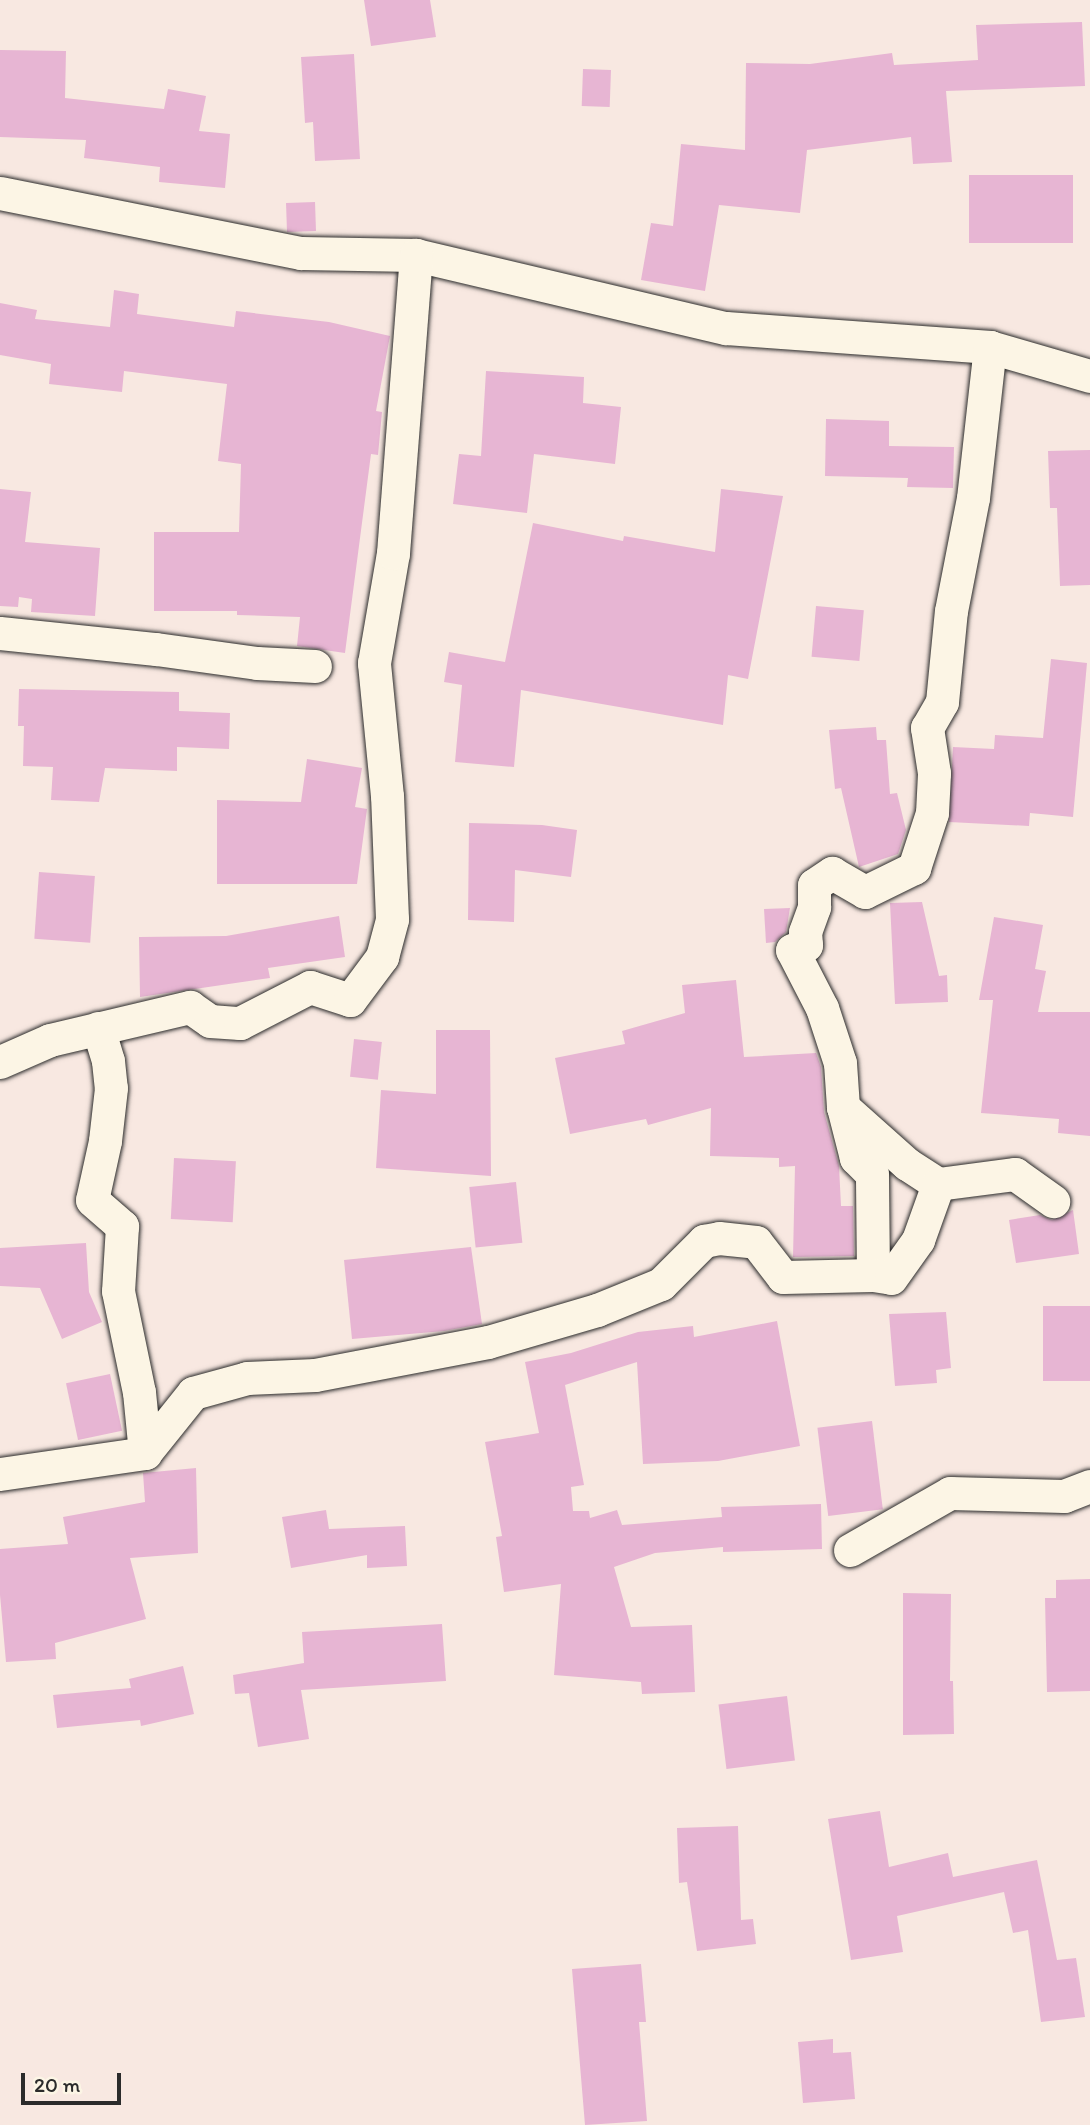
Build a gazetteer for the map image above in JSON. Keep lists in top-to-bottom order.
{
  "scale_bar": "20 m"
}
